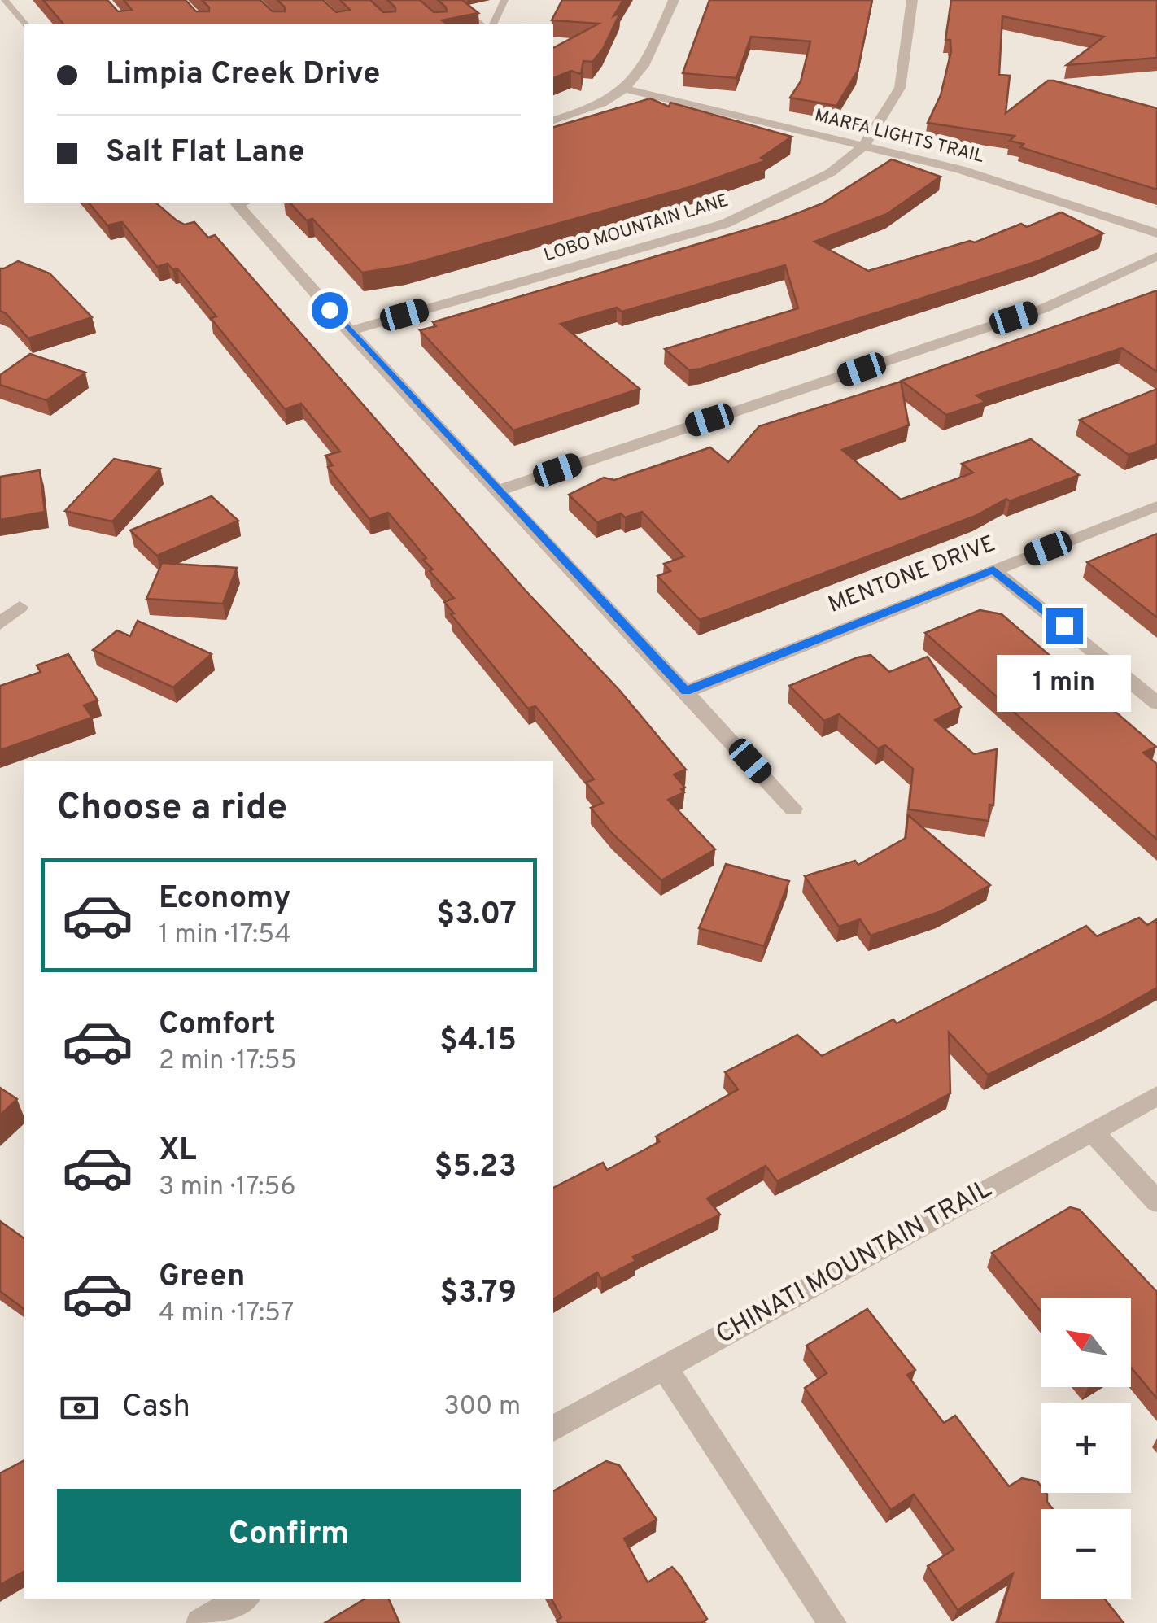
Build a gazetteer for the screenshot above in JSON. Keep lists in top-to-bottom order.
{
  "streets": {
    "street": [
      "MARFA LIGHTS TRAIL",
      "LOBO MOUNTAIN LANE",
      "MENTONE DRIVE",
      "CHINATI MOUNTAIN TRAIL"
    ]
  },
  "crossings": [
    ["MARFA LIGHTS TRAIL", "LOBO MOUNTAIN LANE"]
  ],
  "north": "top left",
  "page": {
    "banner": ["Limpia Creek Drive", "Salt Flat Lane"],
    "bubble": "1 min",
    "heading": "Choose a ride",
    "list": [
      {
        "name": "Economy",
        "note": "1 min · 17:54",
        "value": "$3.07"
      },
      {
        "name": "Comfort",
        "note": "2 min · 17:55",
        "value": "$4.15"
      },
      {
        "name": "XL",
        "note": "3 min · 17:56",
        "value": "$5.23"
      },
      {
        "name": "Green",
        "note": "4 min · 17:57",
        "value": "$3.79"
      }
    ],
    "map_buttons": ["+", "−"],
    "pay": ["Cash", "300 m"],
    "buttons": "Confirm"
  }
}
